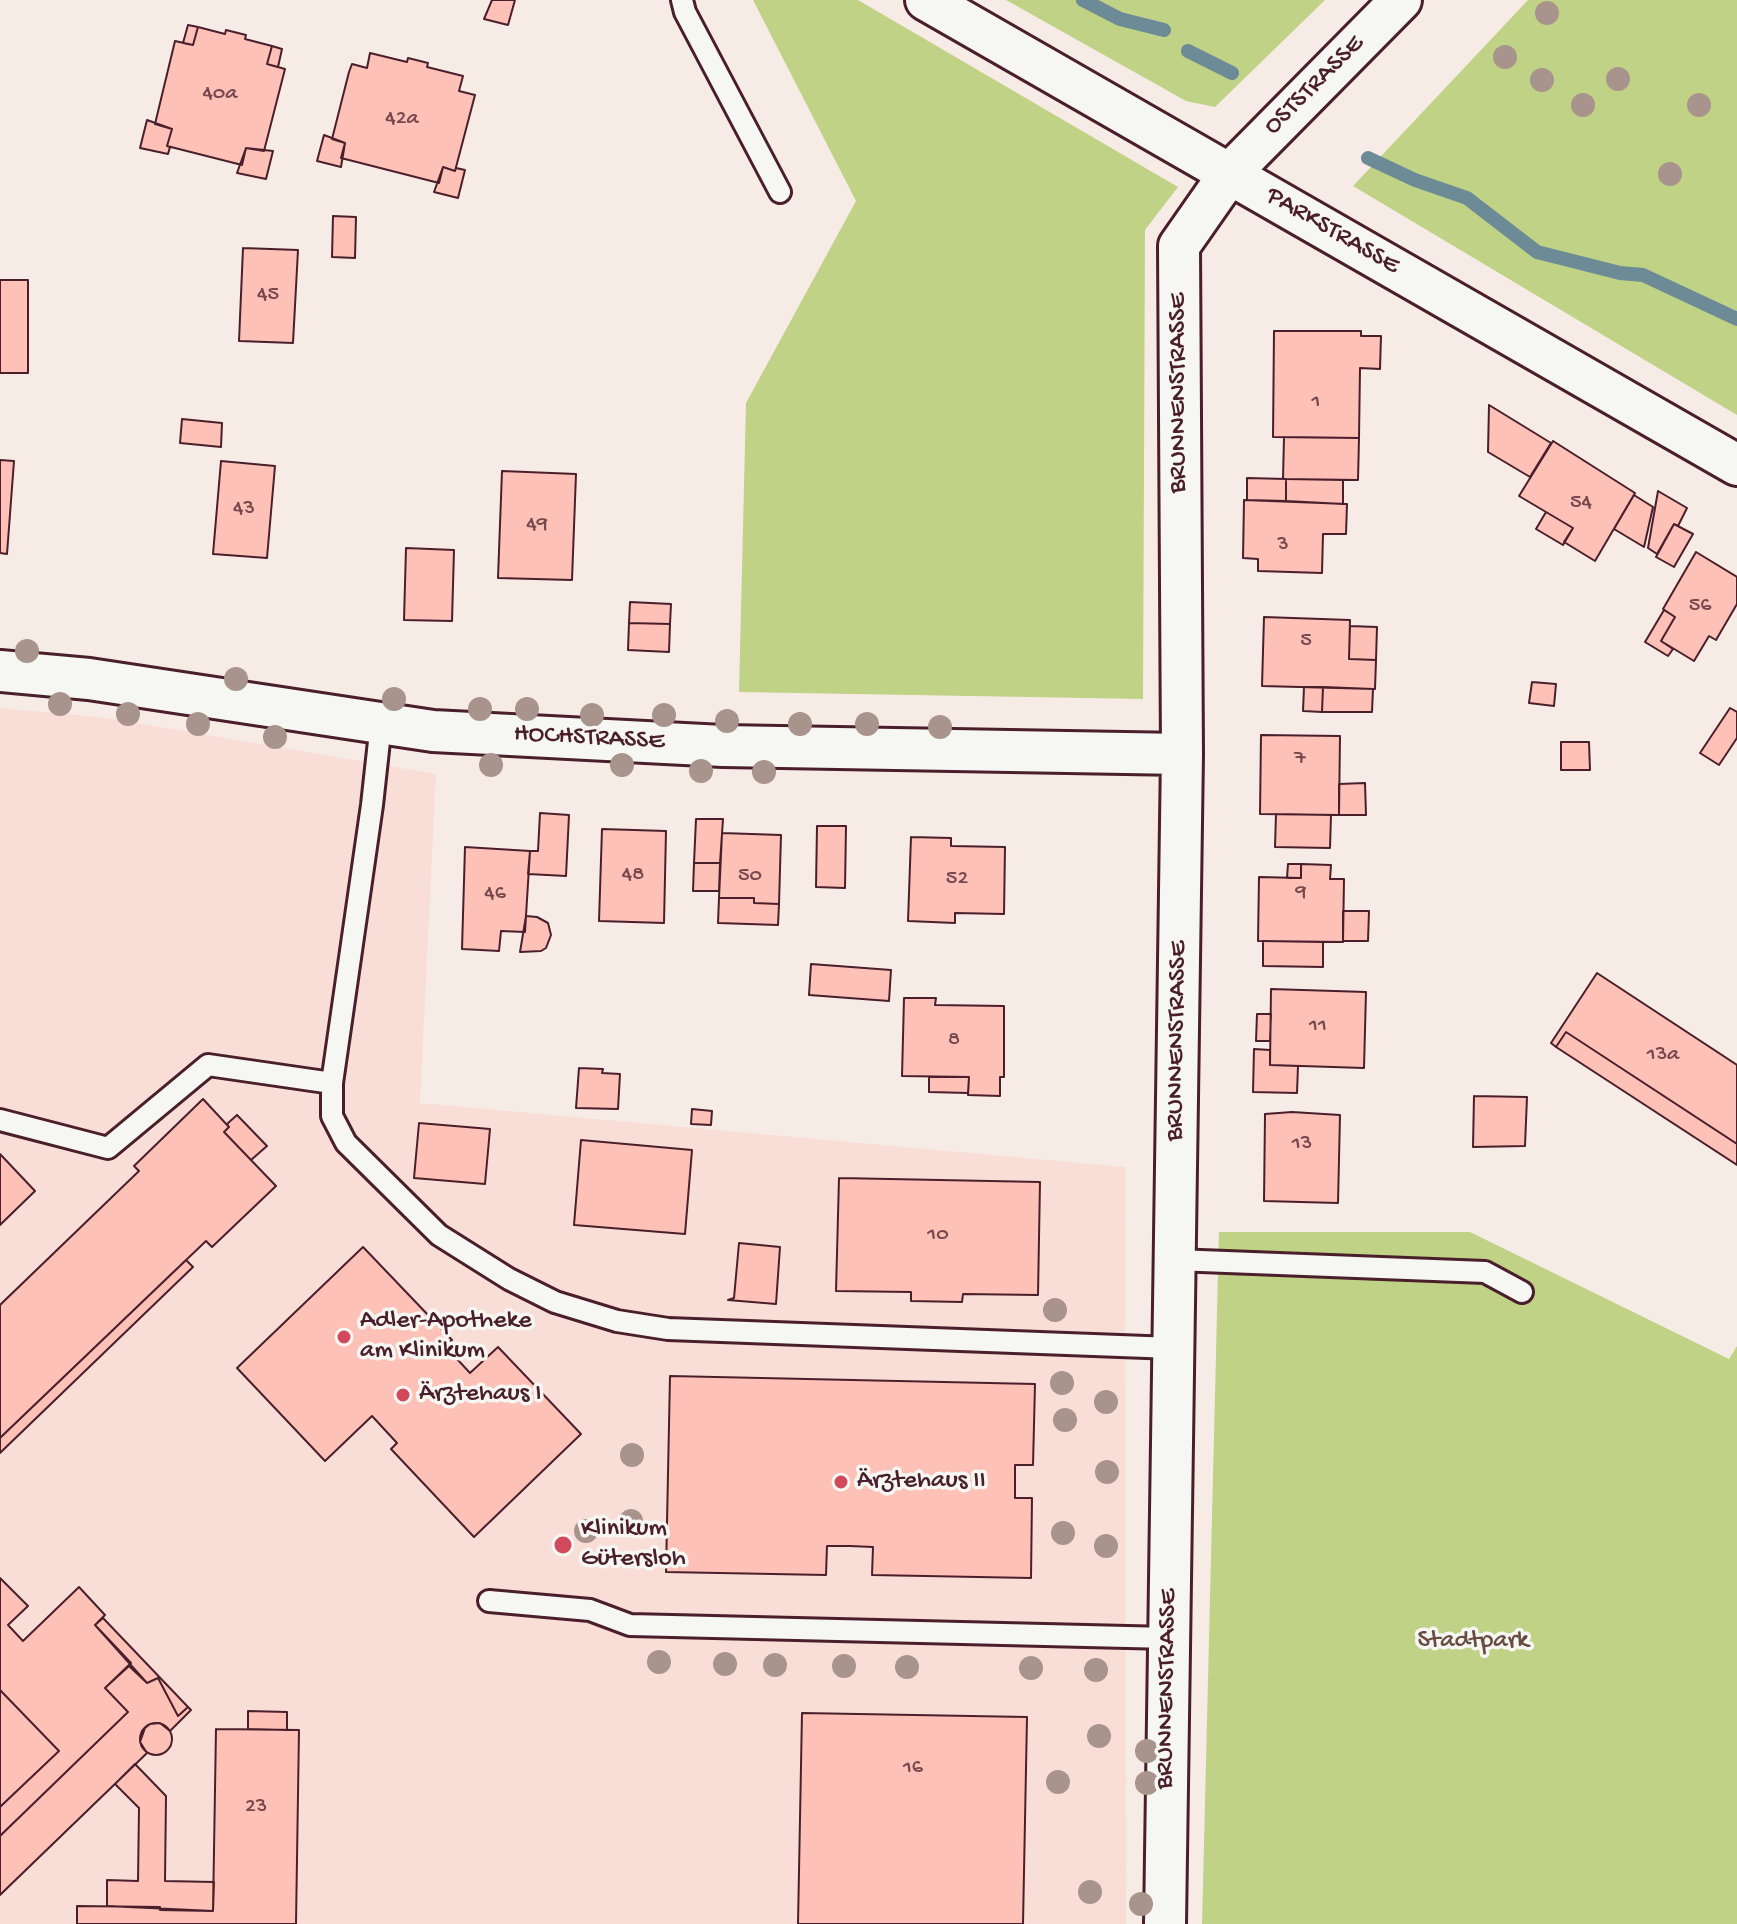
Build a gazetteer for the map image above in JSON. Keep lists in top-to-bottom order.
{
  "streets": {
    "street": [
      "OSTSTRASSE",
      "PARKSTRASSE",
      "BRUNNENSTRASSE",
      "HOCHSTRASSE"
    ]
  },
  "crossings": [
    ["OSTSTRASSE", "PARKSTRASSE"],
    ["OSTSTRASSE", "BRUNNENSTRASSE"],
    ["PARKSTRASSE", "BRUNNENSTRASSE"],
    ["BRUNNENSTRASSE", "HOCHSTRASSE"]
  ],
  "parks": ["Stadtpark"],
  "places": [
    "Adler-Apotheke am Klinikum",
    "Ärztehaus I",
    "Ärztehaus II",
    "Klinikum Gütersloh"
  ],
  "house_numbers": [
    "40a",
    "42a",
    "45",
    "1",
    "54",
    "43",
    "49",
    "3",
    "56",
    "5",
    "7",
    "48",
    "50",
    "52",
    "9",
    "46",
    "11",
    "8",
    "13a",
    "13",
    "10",
    "16",
    "23"
  ]
}
